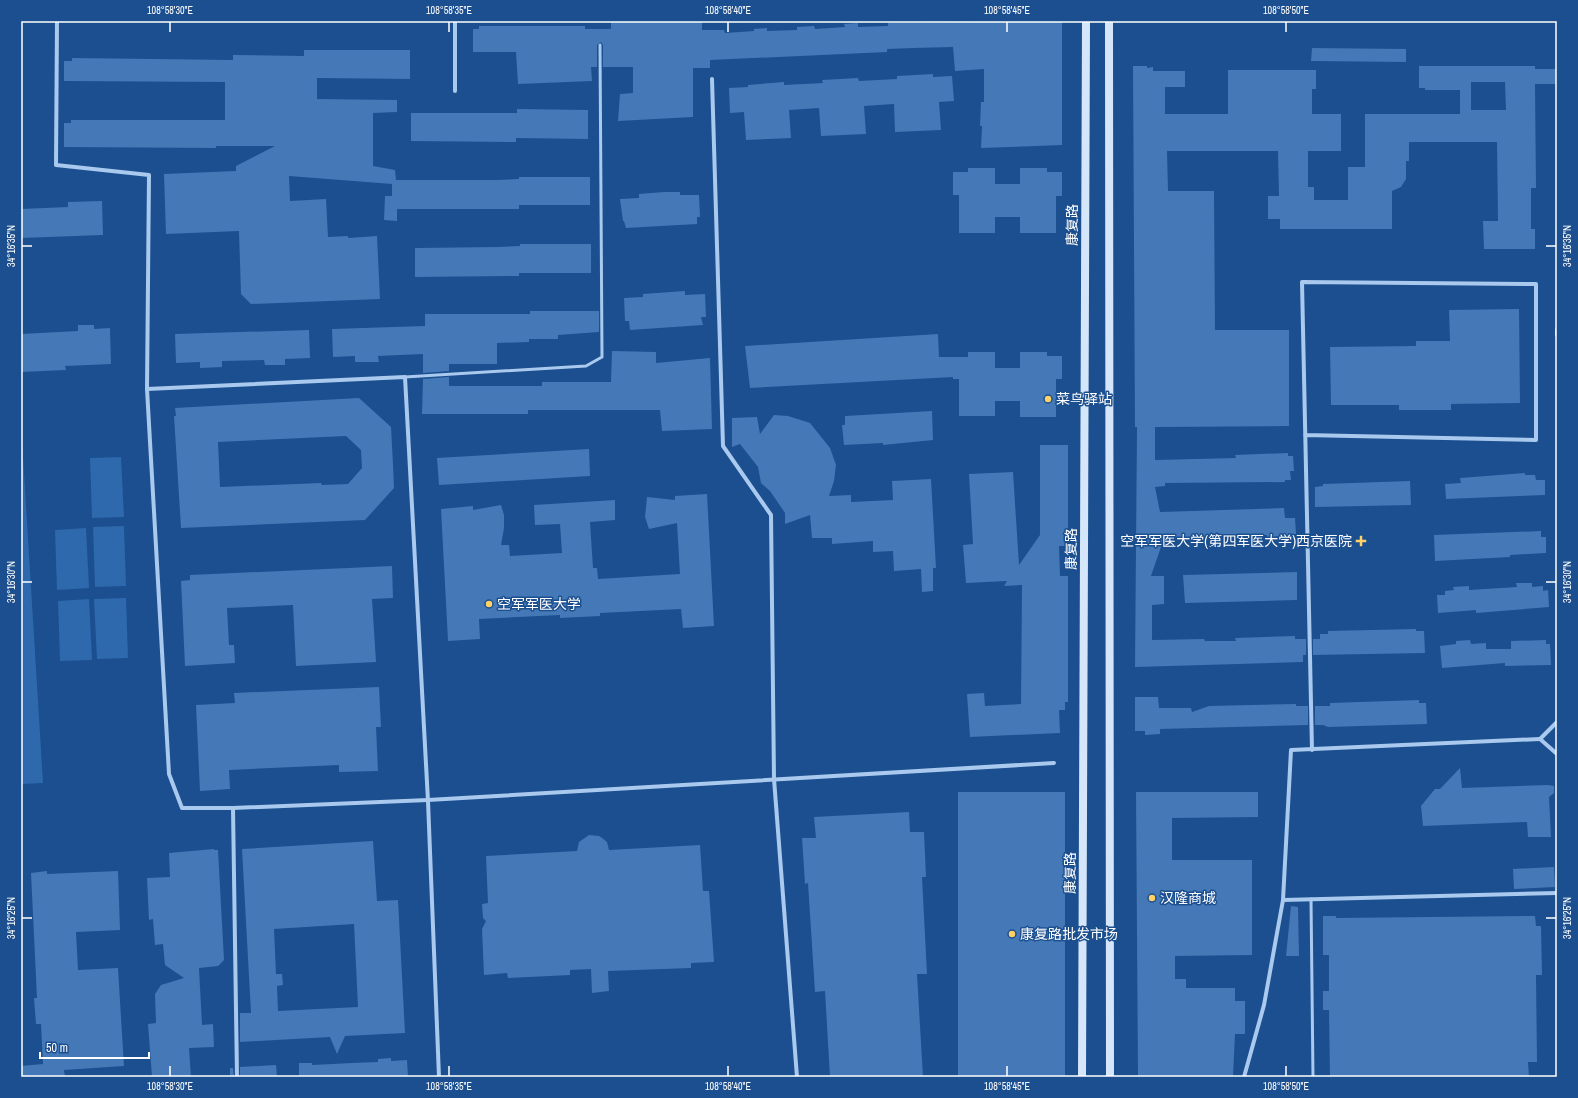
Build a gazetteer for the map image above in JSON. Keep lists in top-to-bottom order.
{
  "streets": {
    "main road": ["康复路"]
  },
  "places": {
    "other": [
      "菜鸟驿站",
      "空军军医大学",
      "汉隆商城",
      "康复路批发市场"
    ],
    "health": ["空军军医大学(第四军医大学)西京医院"]
  },
  "scale_bar": "50 m",
  "coordinates": [
    "108°58'30\"E",
    "108°58'35\"E",
    "108°58'40\"E",
    "108°58'45\"E",
    "108°58'50\"E",
    "34°16'35\"N",
    "34°16'30\"N",
    "34°16'25\"N"
  ]
}
